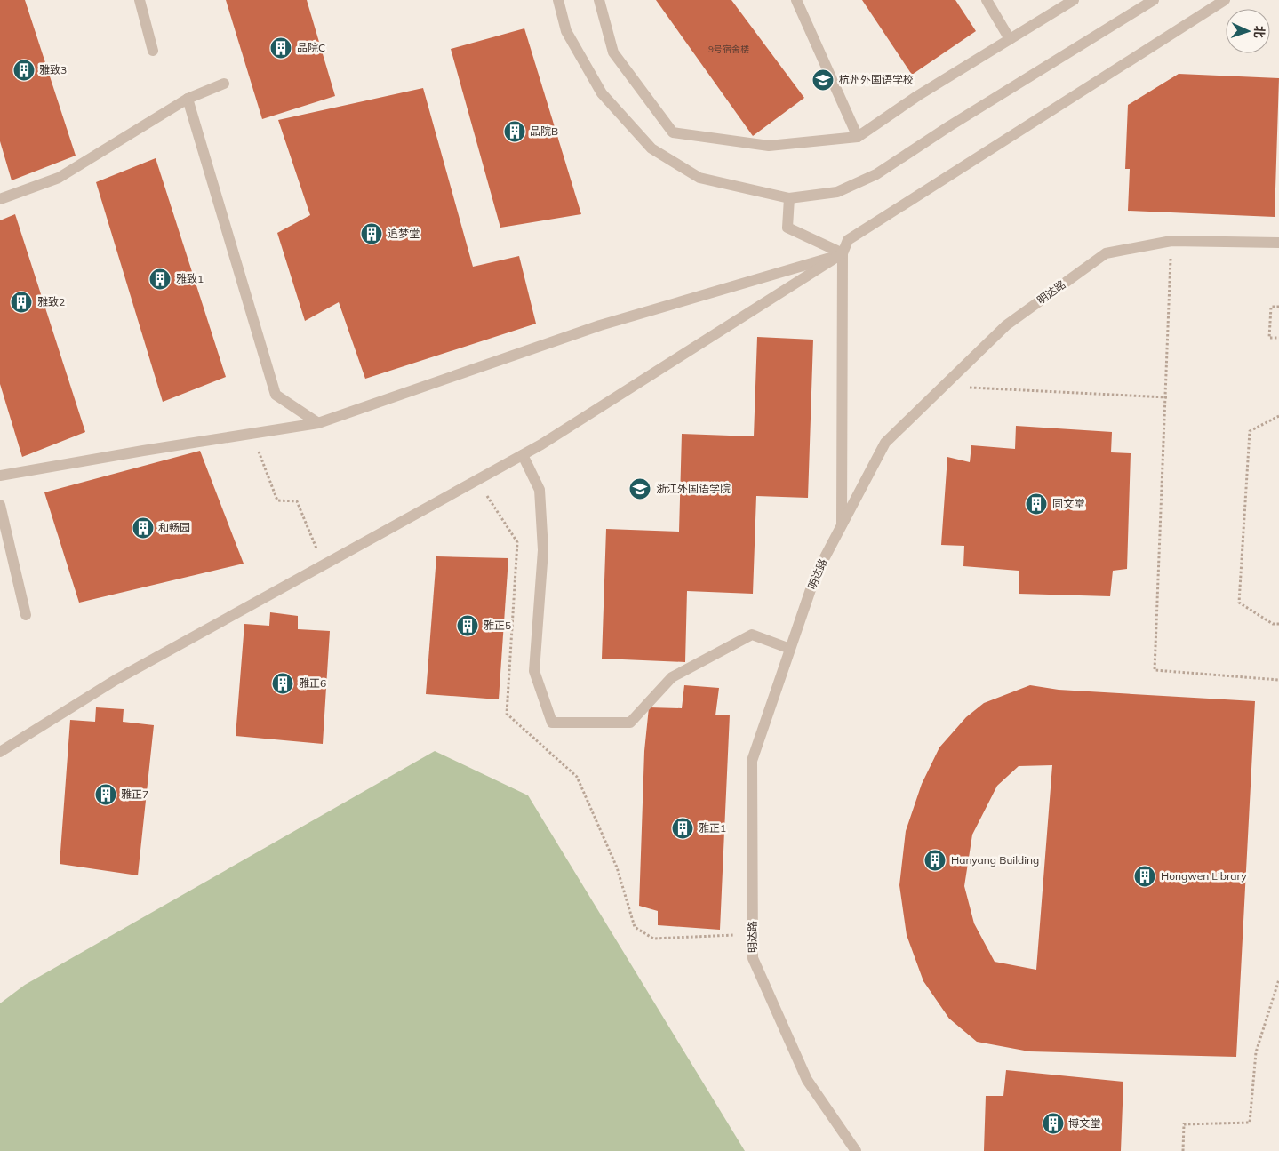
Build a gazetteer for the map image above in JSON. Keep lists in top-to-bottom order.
{
  "streets": {
    "street": ["明达路"]
  },
  "places": {
    "building": [
      "品院C",
      "雅致3",
      "品院B",
      "追梦堂",
      "雅致1",
      "雅致2",
      "同文堂",
      "和畅园",
      "雅正5",
      "雅正6",
      "雅正7",
      "雅正1",
      "Hanyang Building",
      "Hongwen Library",
      "博文堂"
    ],
    "school or university": ["杭州外国语学校", "浙江外国语学院"]
  },
  "house_numbers": ["9号宿舍楼"],
  "north": "right"
}
